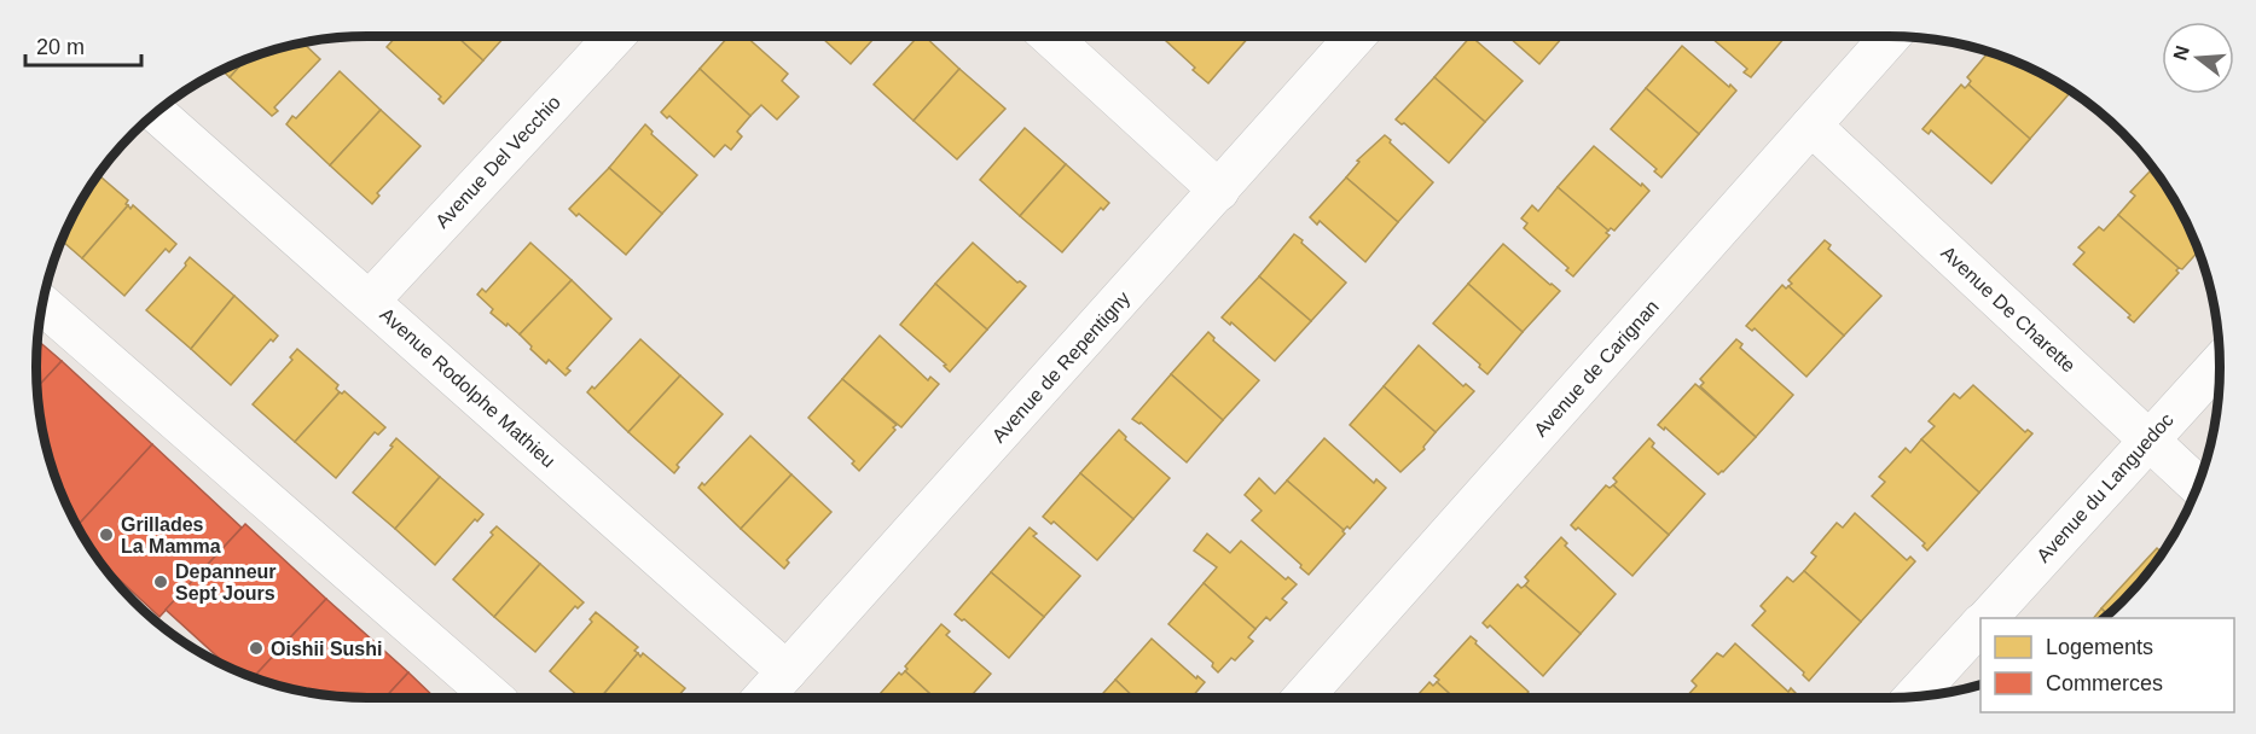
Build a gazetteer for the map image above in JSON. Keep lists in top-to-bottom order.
{
  "streets": {
    "street": [
      "Avenue Del Vecchio",
      "Avenue De Charette",
      "Avenue de Repentigny",
      "Avenue de Carignan",
      "Avenue Rodolphe Mathieu",
      "Avenue du Languedoc"
    ]
  },
  "crossings": [
    ["Avenue Del Vecchio", "Avenue Rodolphe Mathieu"],
    ["Avenue De Charette", "Avenue de Carignan"],
    ["Avenue De Charette", "Avenue du Languedoc"],
    ["Avenue de Repentigny", "Avenue Rodolphe Mathieu"]
  ],
  "places": ["Grillades La Mamma", "Depanneur Sept Jours", "Oishii Sushi"],
  "legend": ["Logements", "Commerces"],
  "scale_bar": "20 m",
  "north": "left"
}
